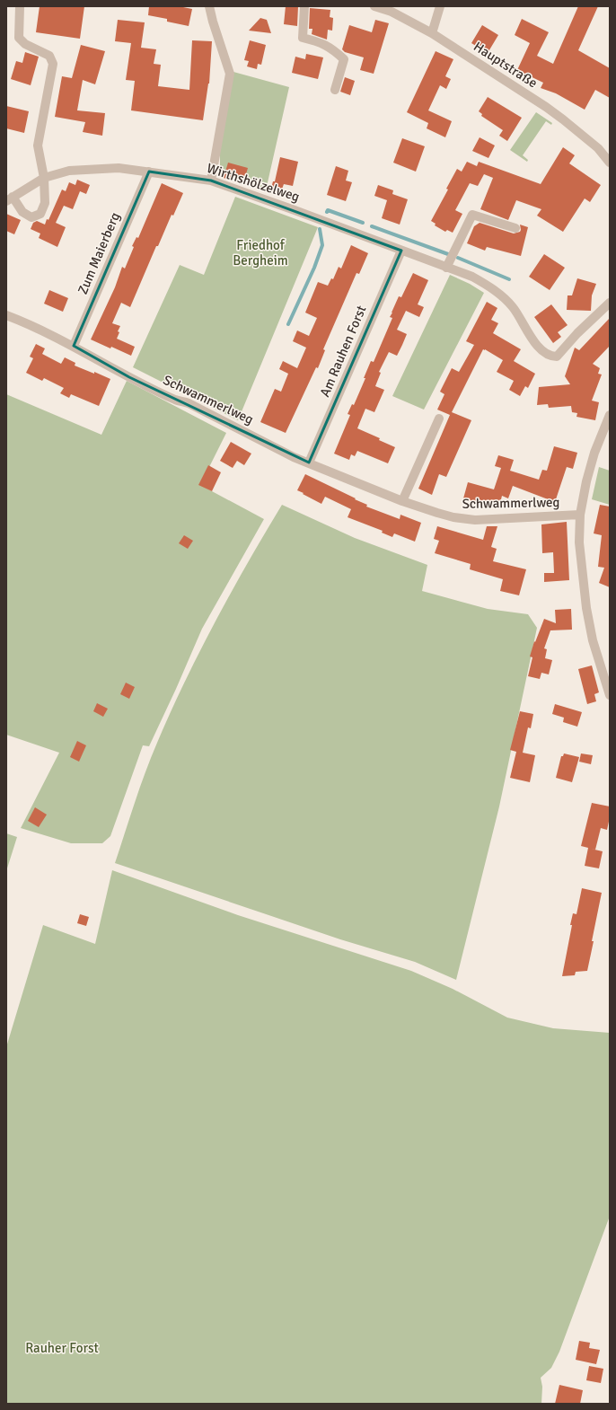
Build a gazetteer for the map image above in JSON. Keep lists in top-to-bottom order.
{
  "streets": {
    "street": [
      "Hauptstraße",
      "Wirthshölzelweg",
      "Zum Maierberg",
      "Am Rauhen Forst",
      "Schwammerlweg"
    ]
  },
  "crossings": [
    ["Wirthshölzelweg", "Zum Maierberg"],
    ["Wirthshölzelweg", "Am Rauhen Forst"],
    ["Zum Maierberg", "Schwammerlweg"],
    ["Am Rauhen Forst", "Schwammerlweg"]
  ],
  "parks": ["Friedhof Bergheim", "Rauher Forst"]
}
